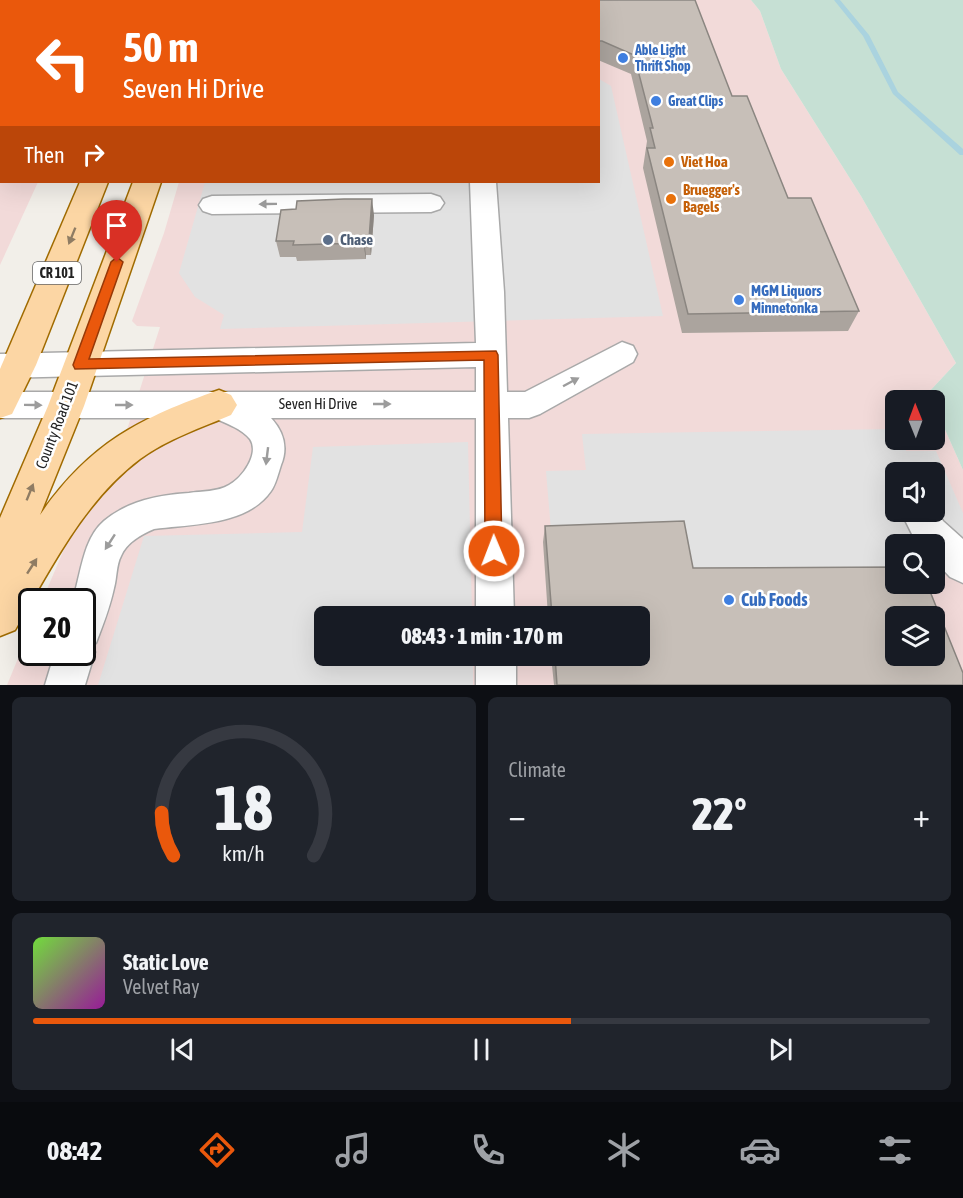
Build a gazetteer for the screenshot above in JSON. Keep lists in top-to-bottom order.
{
  "streets": {
    "main road": ["CR 101", "County Road 101"],
    "lane": ["Seven Hi Drive"]
  },
  "crossings": [
    ["CR 101", "Seven Hi Drive"],
    ["Seven Hi Drive", "County Road 101"]
  ],
  "one_way": ["County Road 101"],
  "places": [
    "Able Light Thrift Shop",
    "Great Clips",
    "Viet Hoa",
    "Bruegger's Bagels",
    "Chase",
    "MGM Liquors Minnetonka",
    "Cub Foods"
  ],
  "north": "top",
  "page": {
    "turn": ["50 m", "Seven Hi Drive"],
    "then": "Then",
    "limit": "20",
    "trip": "08:43 · 1 min · 170 m",
    "tile": "Climate",
    "heat": ["−", "22°", "+"],
    "song": ["Static Love", "Velvet Ray"],
    "tabs": "08:42",
    "gauge": ["18", "km/h"]
  }
}
